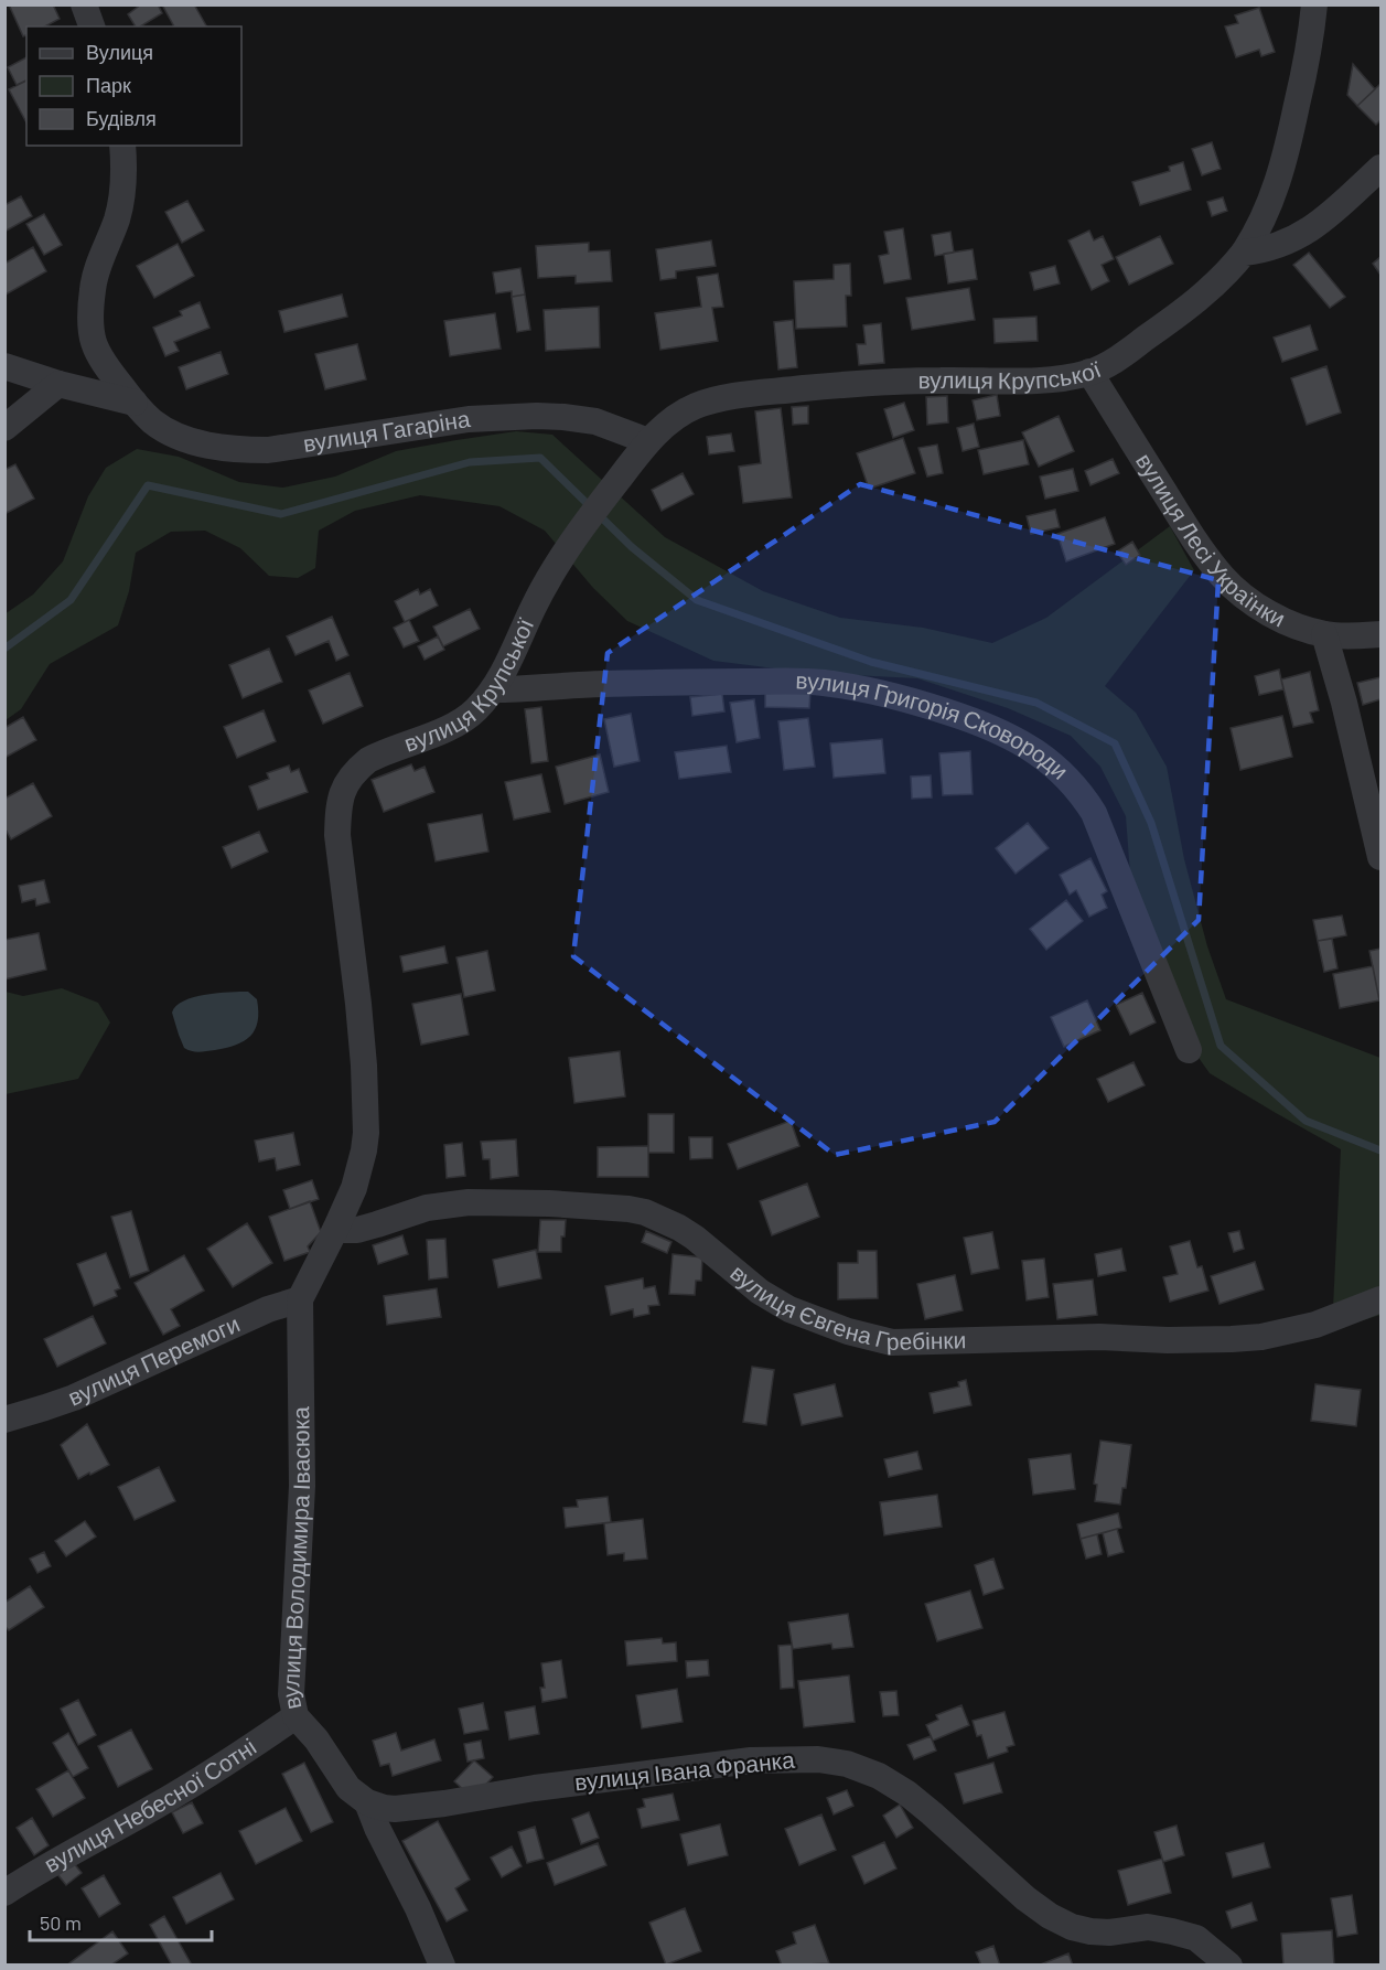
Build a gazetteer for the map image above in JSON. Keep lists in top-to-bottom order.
{
  "streets": {
    "street": [
      "вулиця Крупської",
      "вулиця Гагаріна",
      "вулиця Лесі Українки",
      "вулиця Григорія Сковороди",
      "вулиця Євгена Гребінки",
      "вулиця Перемоги",
      "вулиця Володимира Івасюка",
      "вулиця Івана Франка",
      "вулиця Небесної Сотні"
    ]
  },
  "crossings": [
    ["вулиця Крупської", "вулиця Гагаріна"],
    ["вулиця Крупської", "вулиця Лесі Українки"],
    ["вулиця Крупської", "вулиця Григорія Сковороди"],
    ["вулиця Крупської", "вулиця Євгена Гребінки"],
    ["вулиця Перемоги", "вулиця Володимира Івасюка"],
    ["вулиця Володимира Івасюка", "вулиця Івана Франка"],
    ["вулиця Володимира Івасюка", "вулиця Небесної Сотні"]
  ],
  "legend": ["Вулиця", "Парк", "Будівля"],
  "scale_bar": "50 m"
}
